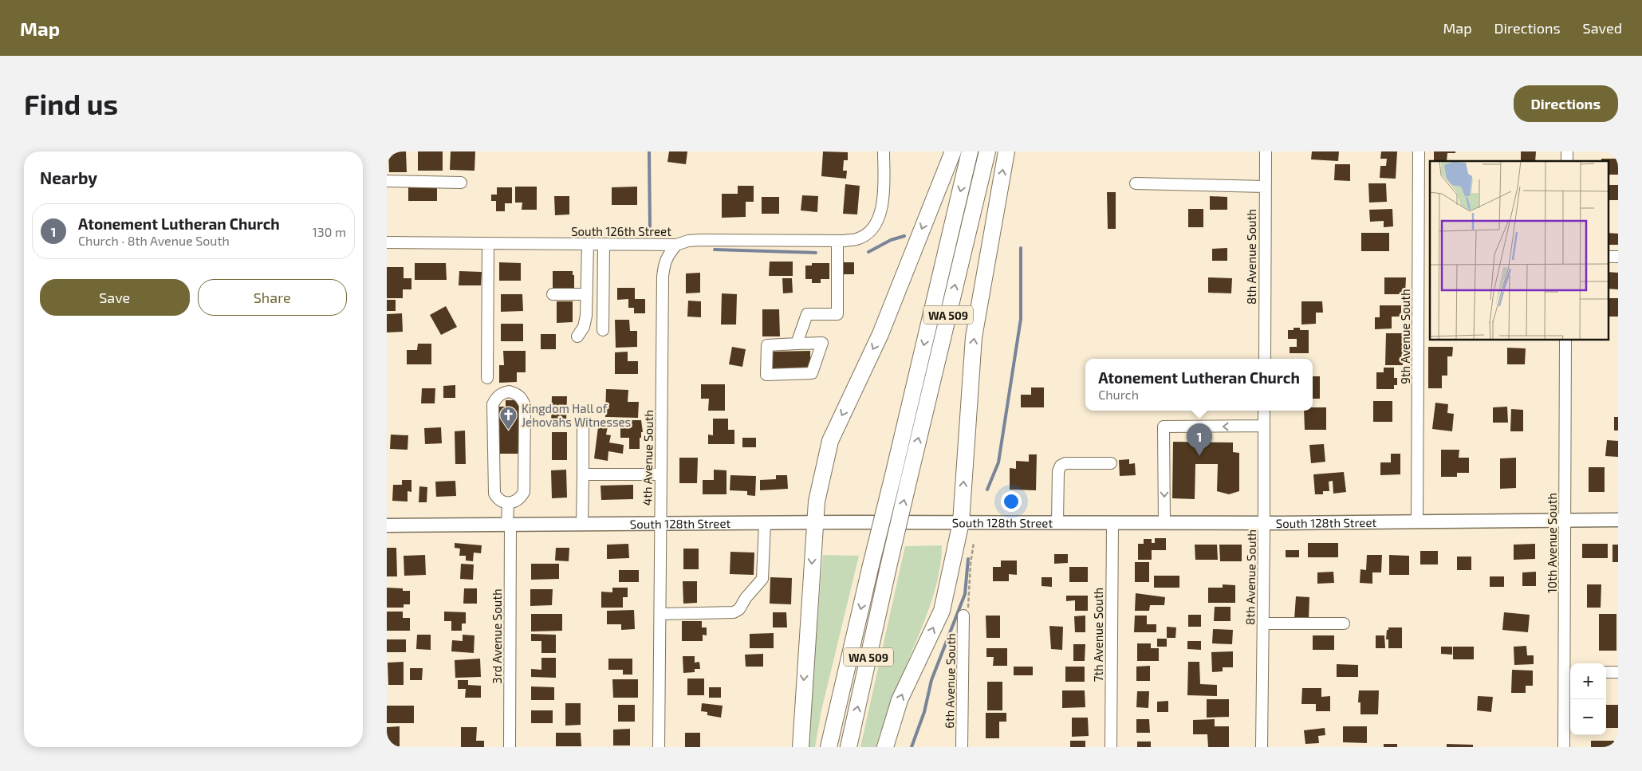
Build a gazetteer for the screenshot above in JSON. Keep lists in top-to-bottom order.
{
  "streets": {
    "highway": ["WA 509"],
    "main road": ["South 128th Street"],
    "street": [
      "South 126th Street",
      "8th Avenue South",
      "9th Avenue South",
      "4th Avenue South",
      "10th Avenue South",
      "7th Avenue South",
      "3rd Avenue South",
      "6th Avenue South"
    ]
  },
  "crossings": [
    ["South 126th Street", "4th Avenue South"],
    ["8th Avenue South", "South 128th Street"],
    ["9th Avenue South", "South 128th Street"],
    ["4th Avenue South", "South 128th Street"],
    ["South 128th Street", "10th Avenue South"],
    ["South 128th Street", "7th Avenue South"],
    ["South 128th Street", "3rd Avenue South"]
  ],
  "places": {
    "church": ["Kingdom Hall of Jehovahs Witnesses"]
  },
  "page": {
    "header": "Map",
    "nav": ["Map", "Directions", "Saved"],
    "buttons": [
      "Directions",
      ["Save", "Share"]
    ],
    "title": "Find us",
    "heading": "Nearby",
    "list": [
      {
        "mark": "1",
        "name": "Atonement Lutheran Church",
        "note": "Church · 8th Avenue South",
        "value": "130 m"
      }
    ],
    "popup": ["Atonement Lutheran Church", "Church"],
    "pins": "1",
    "map_buttons": ["+", "−"]
  }
}
